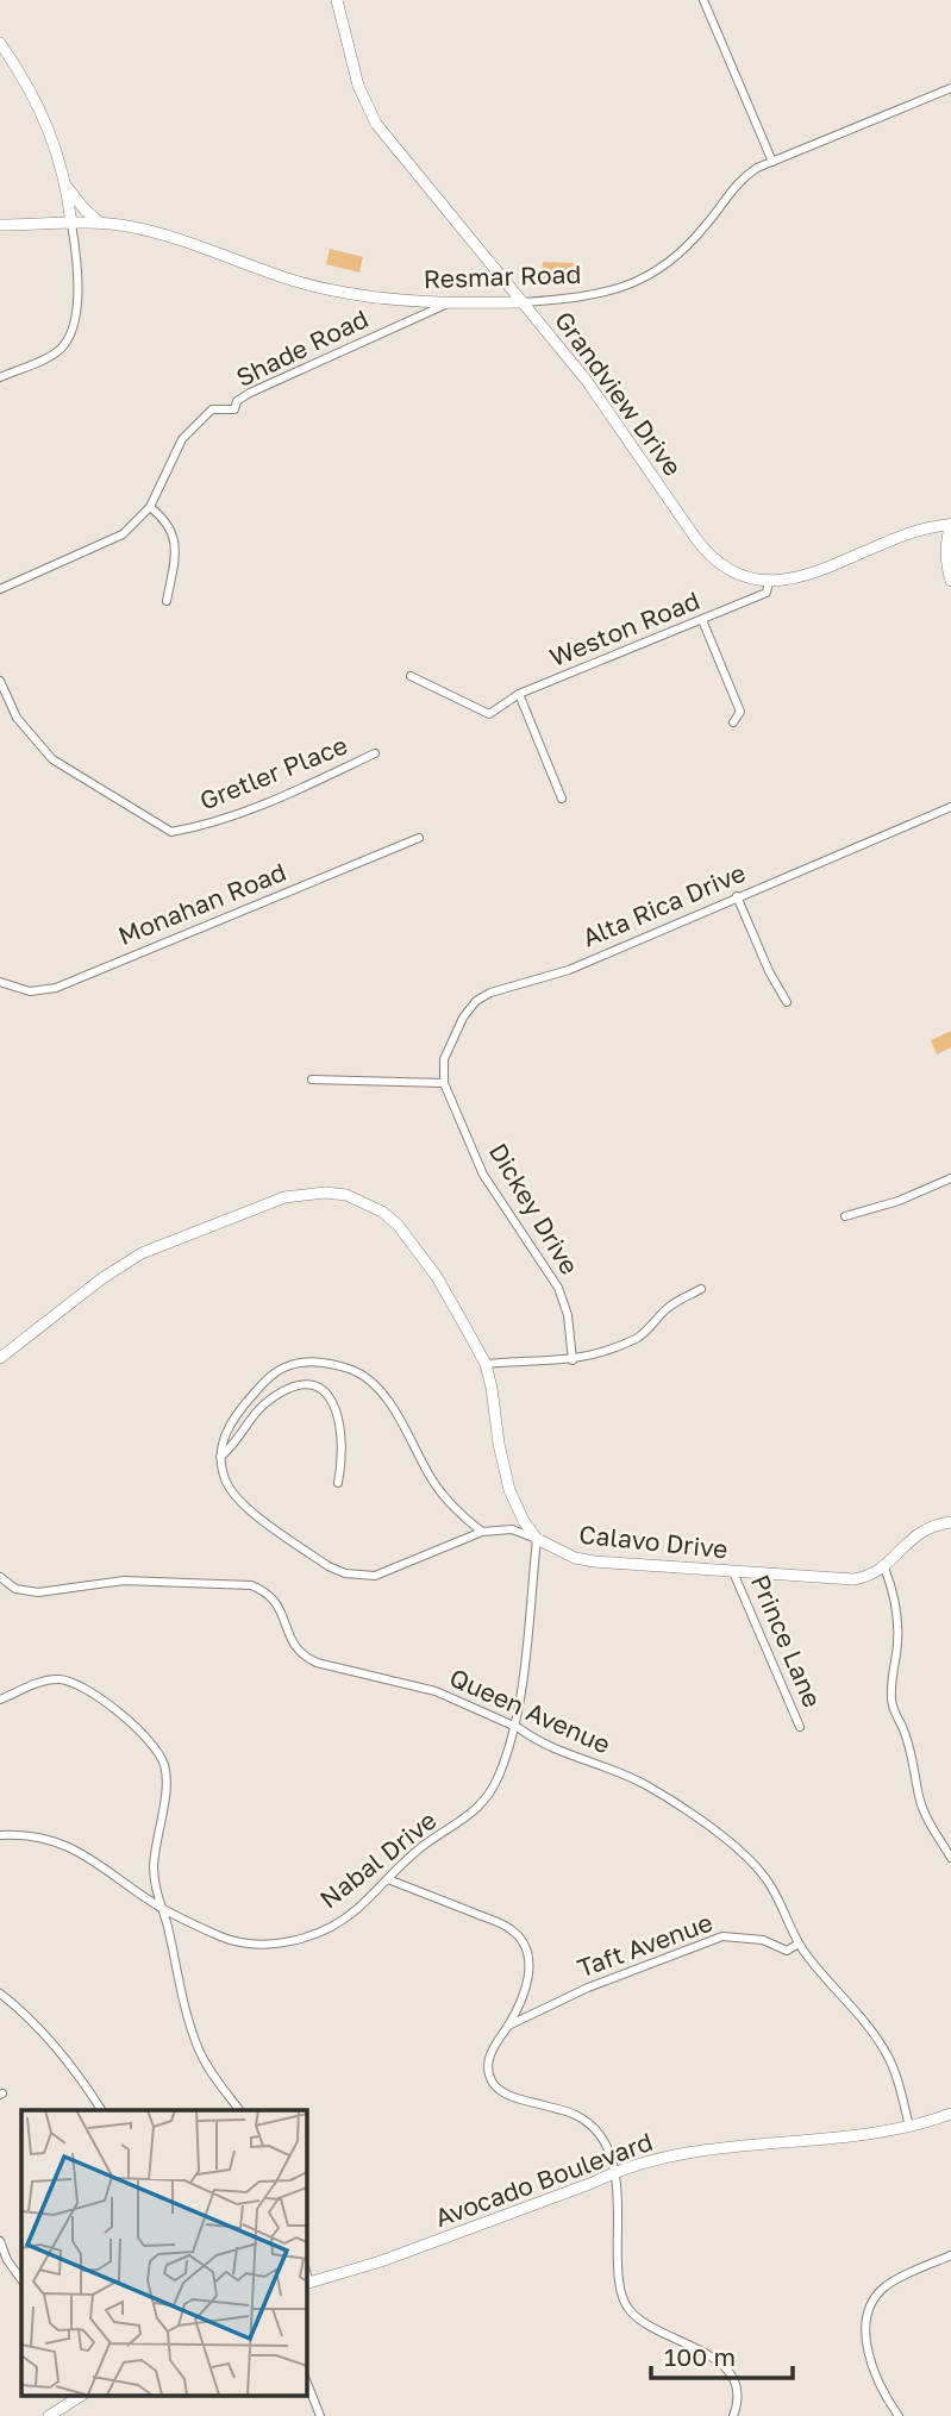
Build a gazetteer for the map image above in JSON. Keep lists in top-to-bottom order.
{
  "streets": {
    "street": [
      "Resmar Road",
      "Shade Road",
      "Grandview Drive",
      "Weston Road",
      "Gretler Place",
      "Monahan Road",
      "Alta Rica Drive",
      "Dickey Drive",
      "Calavo Drive",
      "Prince Lane",
      "Queen Avenue",
      "Nabal Drive",
      "Taft Avenue",
      "Avocado Boulevard"
    ]
  },
  "crossings": [
    ["Resmar Road", "Shade Road"],
    ["Resmar Road", "Grandview Drive"],
    ["Grandview Drive", "Weston Road"],
    ["Alta Rica Drive", "Dickey Drive"],
    ["Calavo Drive", "Prince Lane"],
    ["Calavo Drive", "Nabal Drive"],
    ["Queen Avenue", "Nabal Drive"],
    ["Queen Avenue", "Taft Avenue"],
    ["Queen Avenue", "Avocado Boulevard"]
  ],
  "scale_bar": "100 m"
}
